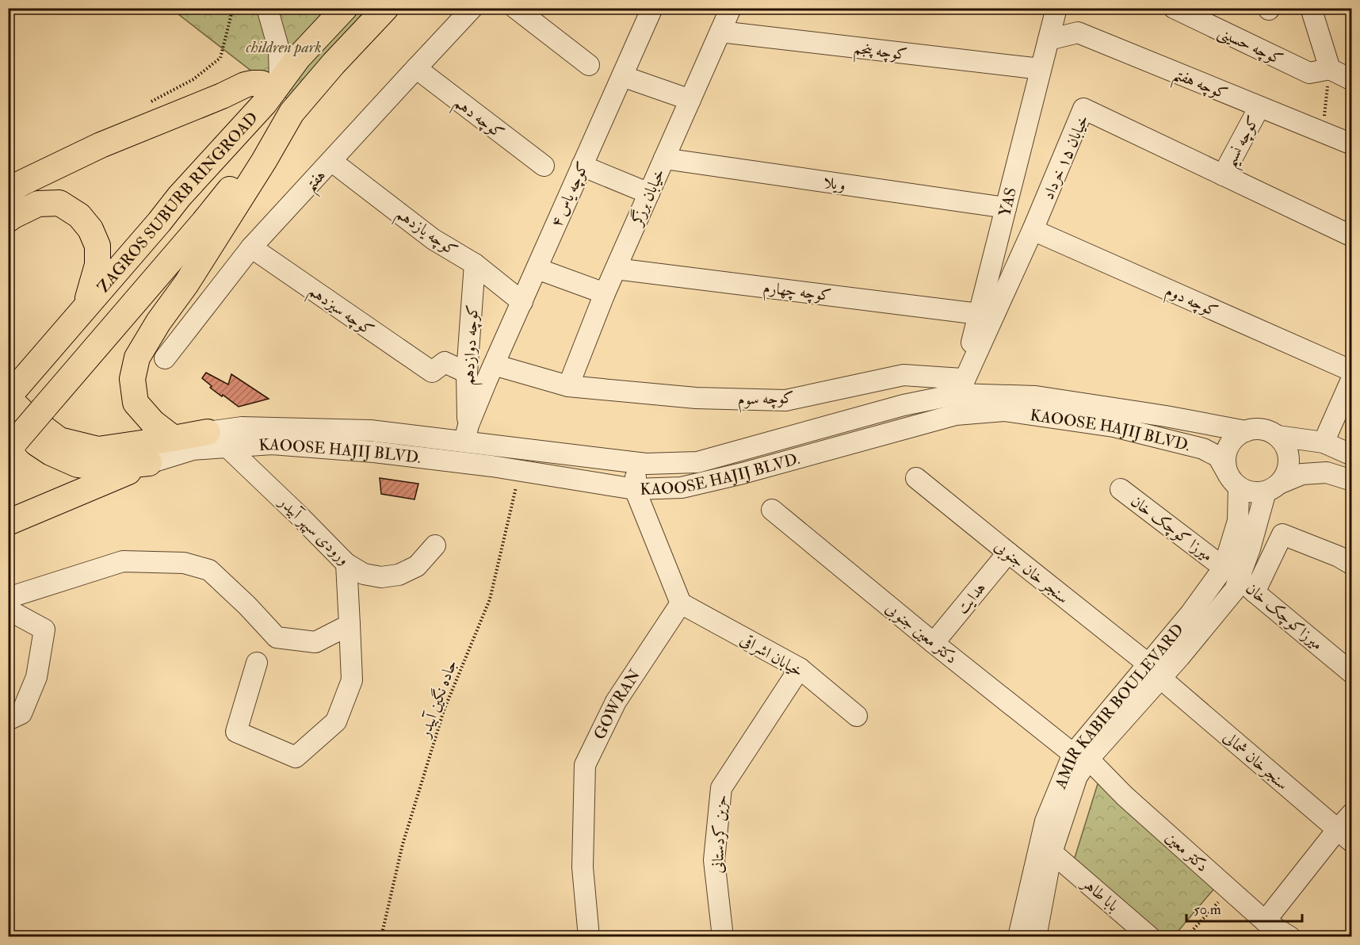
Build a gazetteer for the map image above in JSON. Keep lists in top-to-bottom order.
{
  "streets": {
    "main road": ["ZAGROS SUBURB RINGROAD"],
    "street": [
      "کوچه حسینی",
      "کوچه پنجم",
      "کوچه هفتم",
      "کوچه دهم",
      "کوچه نسیم",
      "خیابان ۱۵ خرداد",
      "هفتم",
      "ویلا",
      "کوچه یاس ۴",
      "خیابان برزگر",
      "YAS",
      "کوچه یازدهم",
      "کوچه چهارم",
      "کوچه دوم",
      "کوچه سیزدهم",
      "کوچه دوازدهم",
      "کوچه سوم",
      "KAOOSE HAJIJ BLVD.",
      "میرزا کوچک خان",
      "ورودی سپهر آبیدر",
      "سنجر خان جنوبی",
      "هدایت",
      "میرزاکوچک خان",
      "دکتر معین جنوبی",
      "خیابان اشراقی",
      "GOWRAN",
      "AMIR KABIR BOULEVARD",
      "سنجرخان شمالی",
      "حزین کردستانی",
      "دکتر معین",
      "بابا طاهر"
    ],
    "path": ["جاده نگین آبیدر"]
  },
  "crossings": [
    ["کوچه پنجم", "خیابان برزگر"],
    ["کوچه پنجم", "YAS"],
    ["کوچه هفتم", "کوچه نسیم"],
    ["کوچه هفتم", "YAS"],
    ["کوچه دهم", "هفتم"],
    ["کوچه نسیم", "خیابان ۱۵ خرداد"],
    ["خیابان ۱۵ خرداد", "YAS"],
    ["خیابان ۱۵ خرداد", "کوچه دوم"],
    ["خیابان ۱۵ خرداد", "کوچه سوم"],
    ["خیابان ۱۵ خرداد", "KAOOSE HAJIJ BLVD."],
    ["هفتم", "کوچه یازدهم"],
    ["هفتم", "کوچه سیزدهم"],
    ["ویلا", "خیابان برزگر"],
    ["ویلا", "YAS"],
    ["کوچه یاس ۴", "کوچه یازدهم"],
    ["کوچه یاس ۴", "کوچه دوازدهم"],
    ["کوچه یاس ۴", "کوچه سوم"],
    ["کوچه یاس ۴", "KAOOSE HAJIJ BLVD."],
    ["خیابان برزگر", "کوچه چهارم"],
    ["خیابان برزگر", "کوچه سوم"],
    ["YAS", "کوچه چهارم"],
    ["YAS", "کوچه سوم"],
    ["YAS", "KAOOSE HAJIJ BLVD."],
    ["ZAGROS SUBURB RINGROAD", "KAOOSE HAJIJ BLVD."],
    ["کوچه یازدهم", "کوچه دوازدهم"],
    ["کوچه سیزدهم", "کوچه دوازدهم"],
    ["کوچه دوازدهم", "KAOOSE HAJIJ BLVD."],
    ["کوچه سوم", "KAOOSE HAJIJ BLVD."],
    ["KAOOSE HAJIJ BLVD.", "ورودی سپهر آبیدر"],
    ["KAOOSE HAJIJ BLVD.", "جاده نگین آبیدر"],
    ["KAOOSE HAJIJ BLVD.", "AMIR KABIR BOULEVARD"],
    ["میرزا کوچک خان", "میرزاکوچک خان"],
    ["میرزا کوچک خان", "AMIR KABIR BOULEVARD"],
    ["سنجر خان جنوبی", "هدایت"],
    ["سنجر خان جنوبی", "AMIR KABIR BOULEVARD"],
    ["سنجر خان جنوبی", "سنجرخان شمالی"],
    ["هدایت", "دکتر معین جنوبی"],
    ["میرزاکوچک خان", "AMIR KABIR BOULEVARD"],
    ["دکتر معین جنوبی", "AMIR KABIR BOULEVARD"],
    ["دکتر معین جنوبی", "دکتر معین"],
    ["خیابان اشراقی", "GOWRAN"],
    ["خیابان اشراقی", "حزین کردستانی"],
    ["AMIR KABIR BOULEVARD", "سنجرخان شمالی"],
    ["AMIR KABIR BOULEVARD", "دکتر معین"],
    ["AMIR KABIR BOULEVARD", "بابا طاهر"]
  ],
  "parks": ["children park"],
  "scale_bar": "50 m"
}
